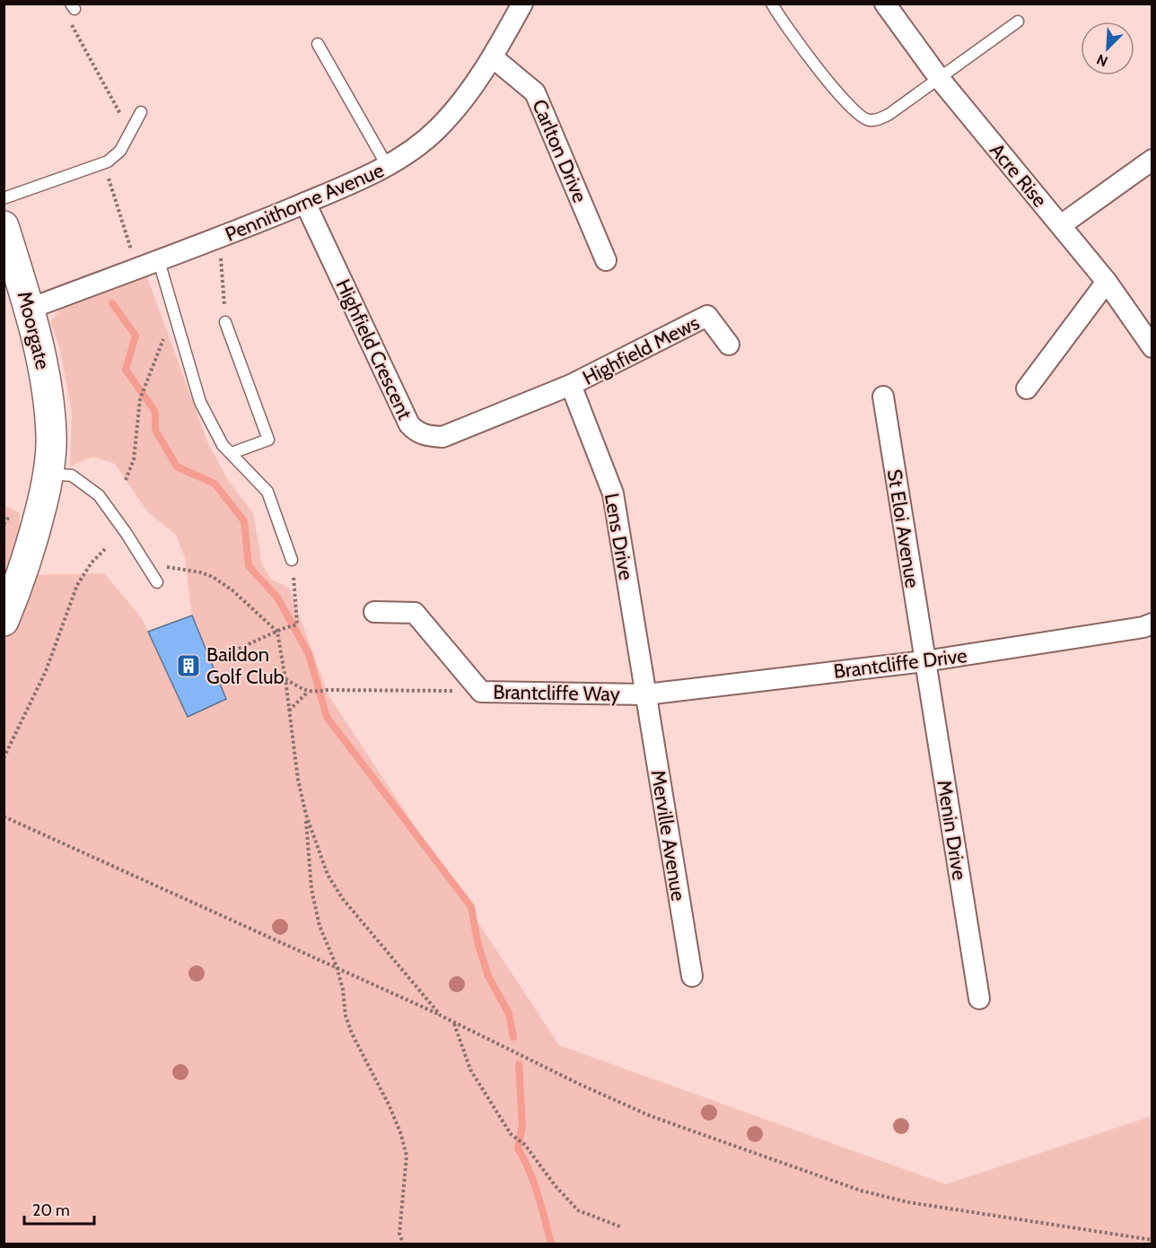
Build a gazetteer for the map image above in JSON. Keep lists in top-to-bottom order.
{
  "streets": {
    "street": [
      "Carlton Drive",
      "Acre Rise",
      "Pennithorne Avenue",
      "Moorgate",
      "Highfield Crescent",
      "Highfield Mews",
      "St Eloi Avenue",
      "Lens Drive",
      "Brantcliffe Drive",
      "Brantcliffe Way",
      "Menin Drive",
      "Merville Avenue"
    ]
  },
  "crossings": [
    ["Carlton Drive", "Pennithorne Avenue"],
    ["Pennithorne Avenue", "Moorgate"],
    ["Pennithorne Avenue", "Highfield Crescent"],
    ["Highfield Crescent", "Highfield Mews"],
    ["Highfield Crescent", "Lens Drive"],
    ["Highfield Mews", "Lens Drive"],
    ["St Eloi Avenue", "Brantcliffe Drive"],
    ["St Eloi Avenue", "Menin Drive"],
    ["Lens Drive", "Brantcliffe Drive"],
    ["Lens Drive", "Brantcliffe Way"],
    ["Lens Drive", "Merville Avenue"],
    ["Brantcliffe Drive", "Brantcliffe Way"],
    ["Brantcliffe Drive", "Menin Drive"],
    ["Brantcliffe Drive", "Merville Avenue"],
    ["Brantcliffe Way", "Merville Avenue"]
  ],
  "places": {
    "building": ["Baildon Golf Club"]
  },
  "scale_bar": "20 m",
  "north": "bottom left"
}
